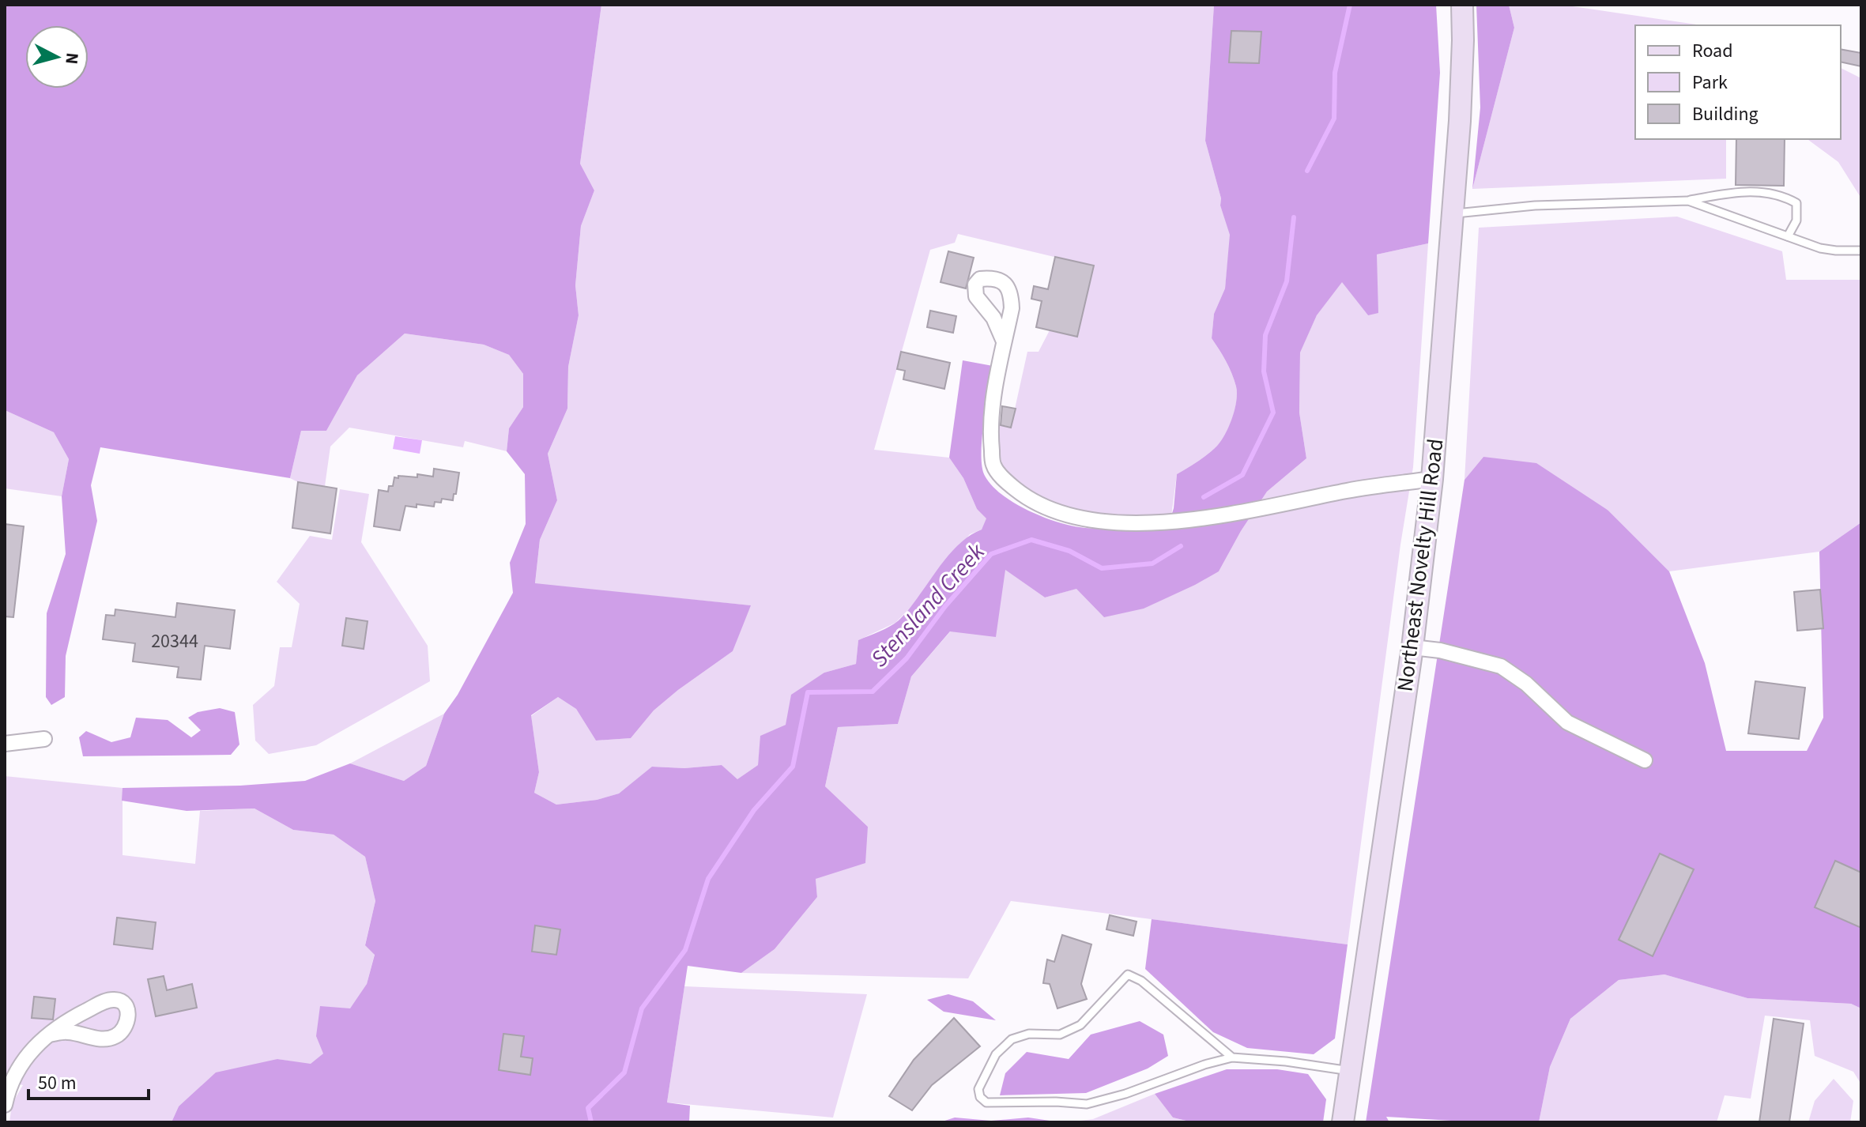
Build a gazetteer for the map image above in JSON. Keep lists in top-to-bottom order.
{
  "streets": {
    "main road": ["Northeast Novelty Hill Road"]
  },
  "water": ["Stensland Creek"],
  "house_numbers": ["20344"],
  "legend": ["Road", "Park", "Building"],
  "scale_bar": "50 m",
  "north": "right"
}
